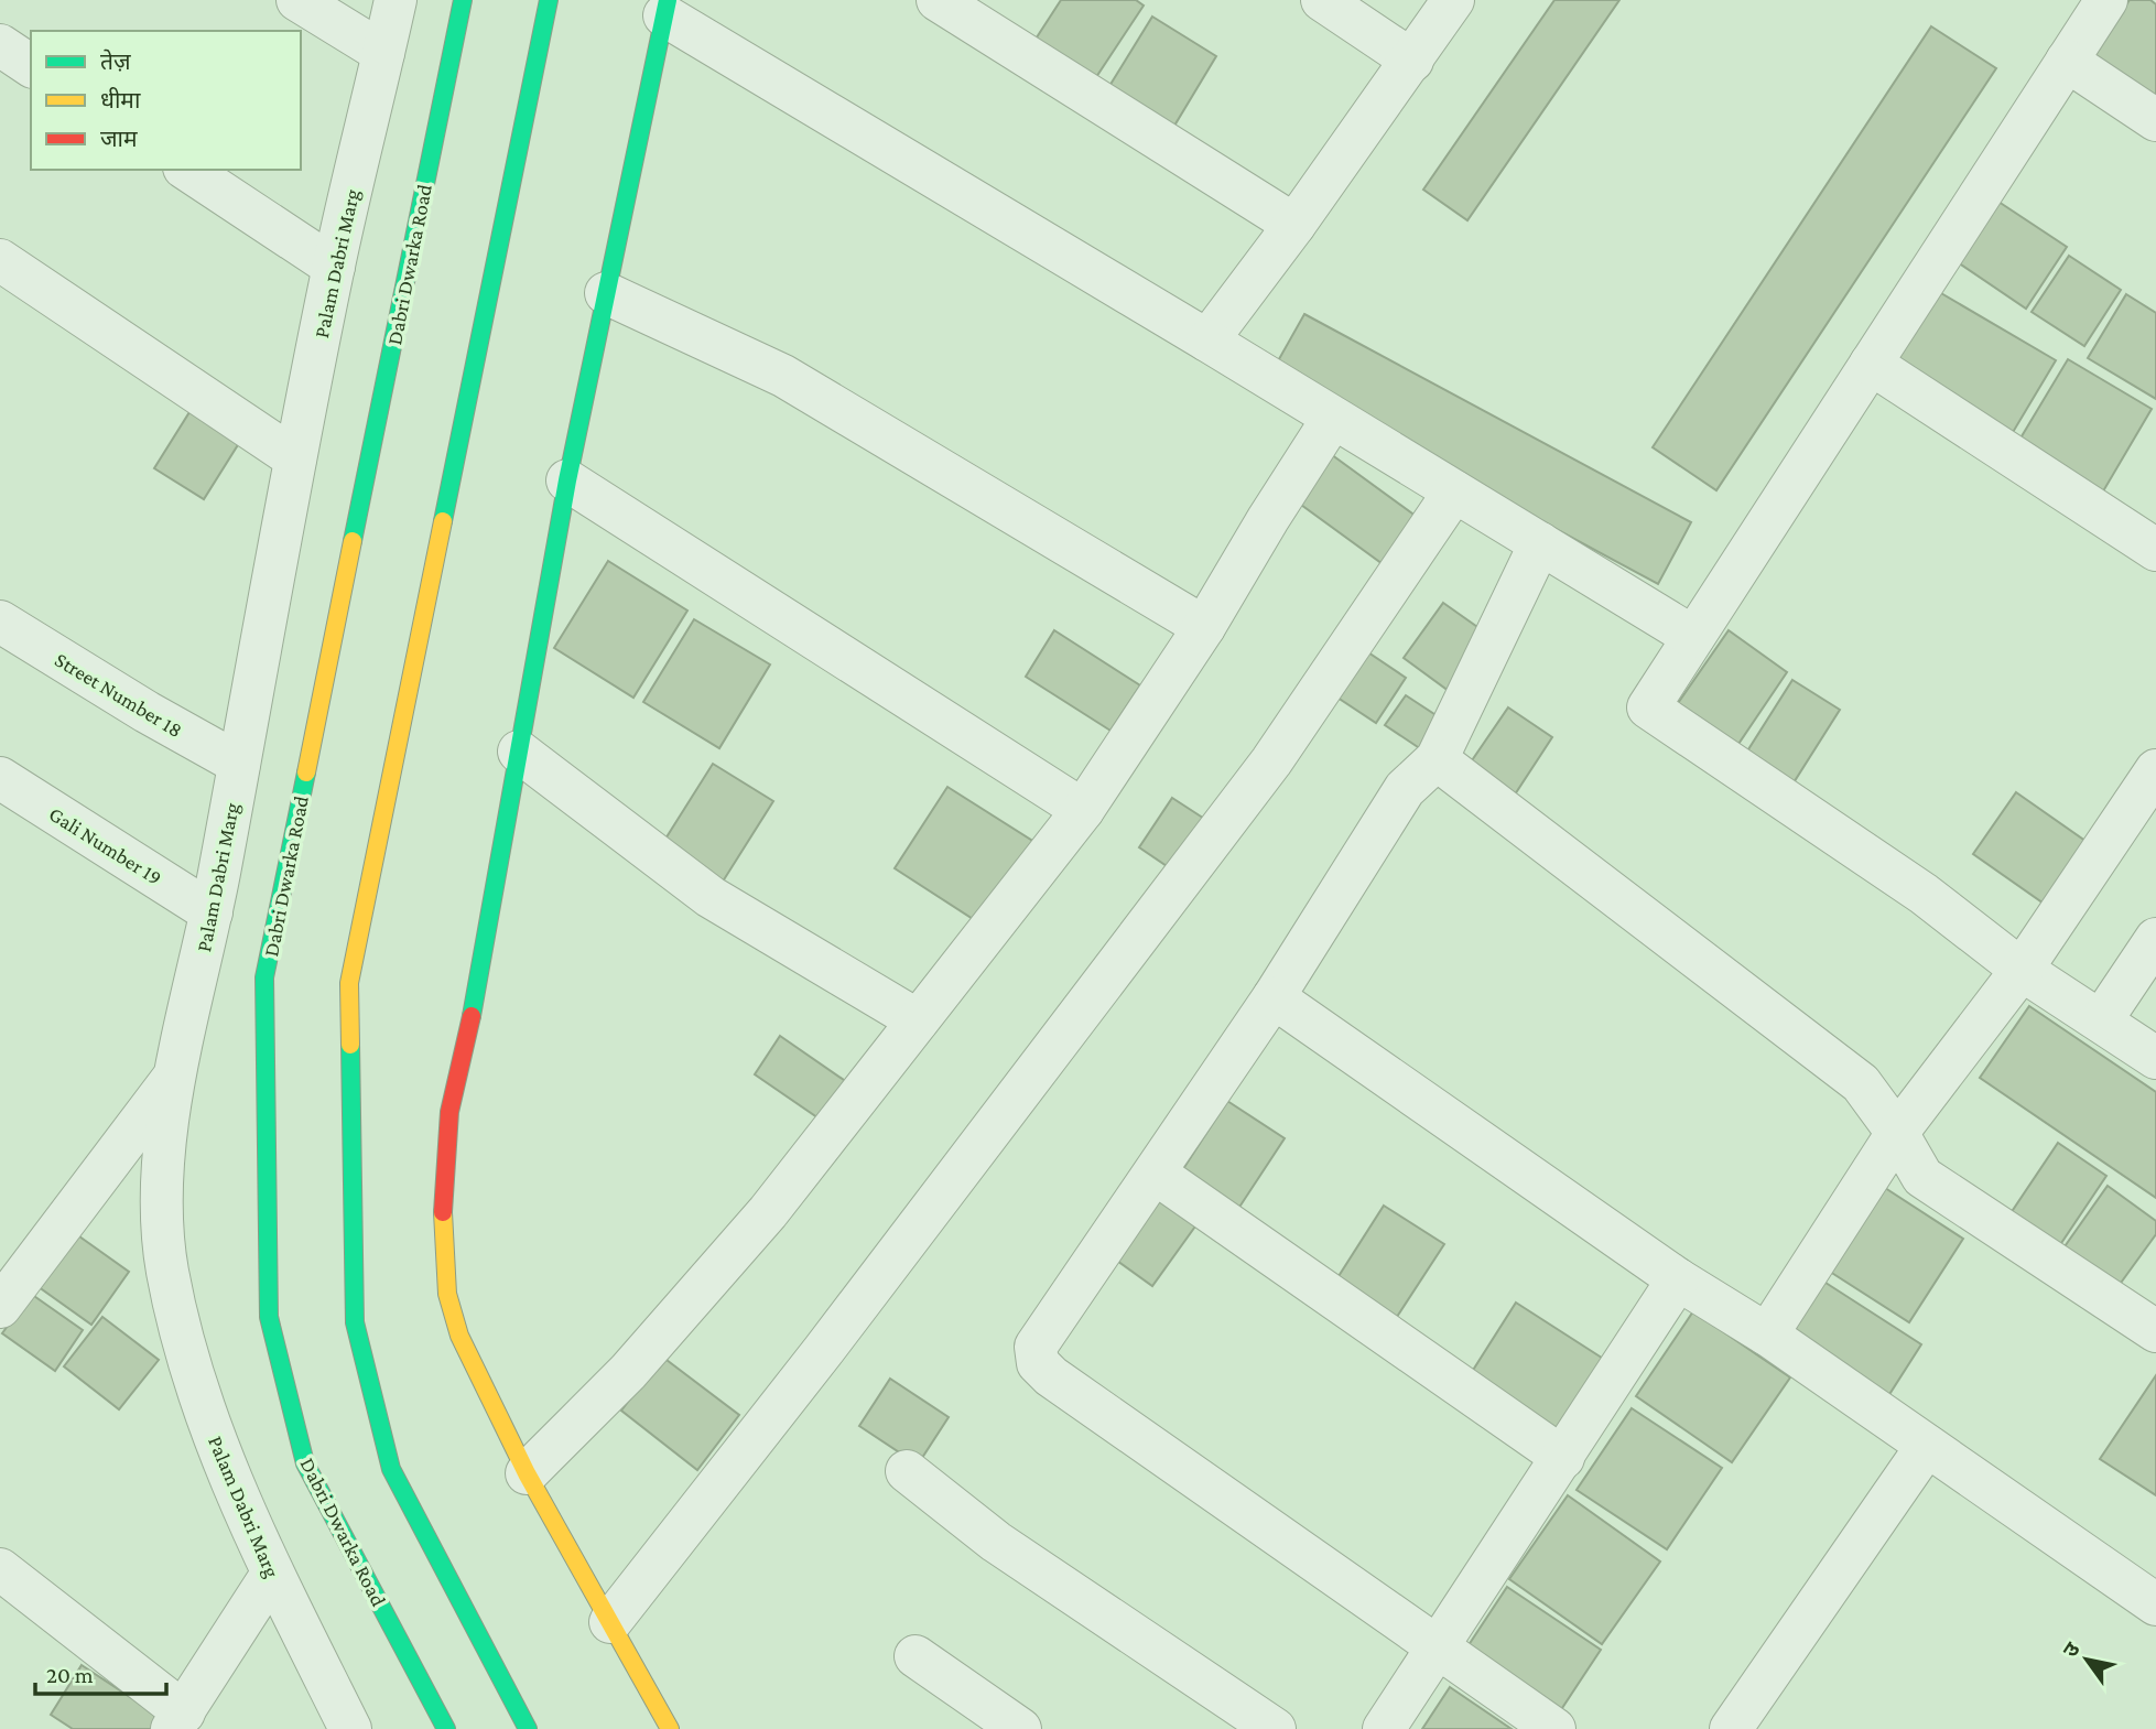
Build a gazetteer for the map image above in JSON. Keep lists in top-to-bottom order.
{
  "streets": {
    "main road": ["Dabri Dwarka Road"],
    "street": ["Palam Dabri Marg", "Street Number 18", "Gali Number 19"]
  },
  "crossings": [
    ["Palam Dabri Marg", "Street Number 18"],
    ["Palam Dabri Marg", "Gali Number 19"]
  ],
  "legend": ["तेज़", "धीमा", "जाम"],
  "scale_bar": "20 m",
  "north": "top left"
}
